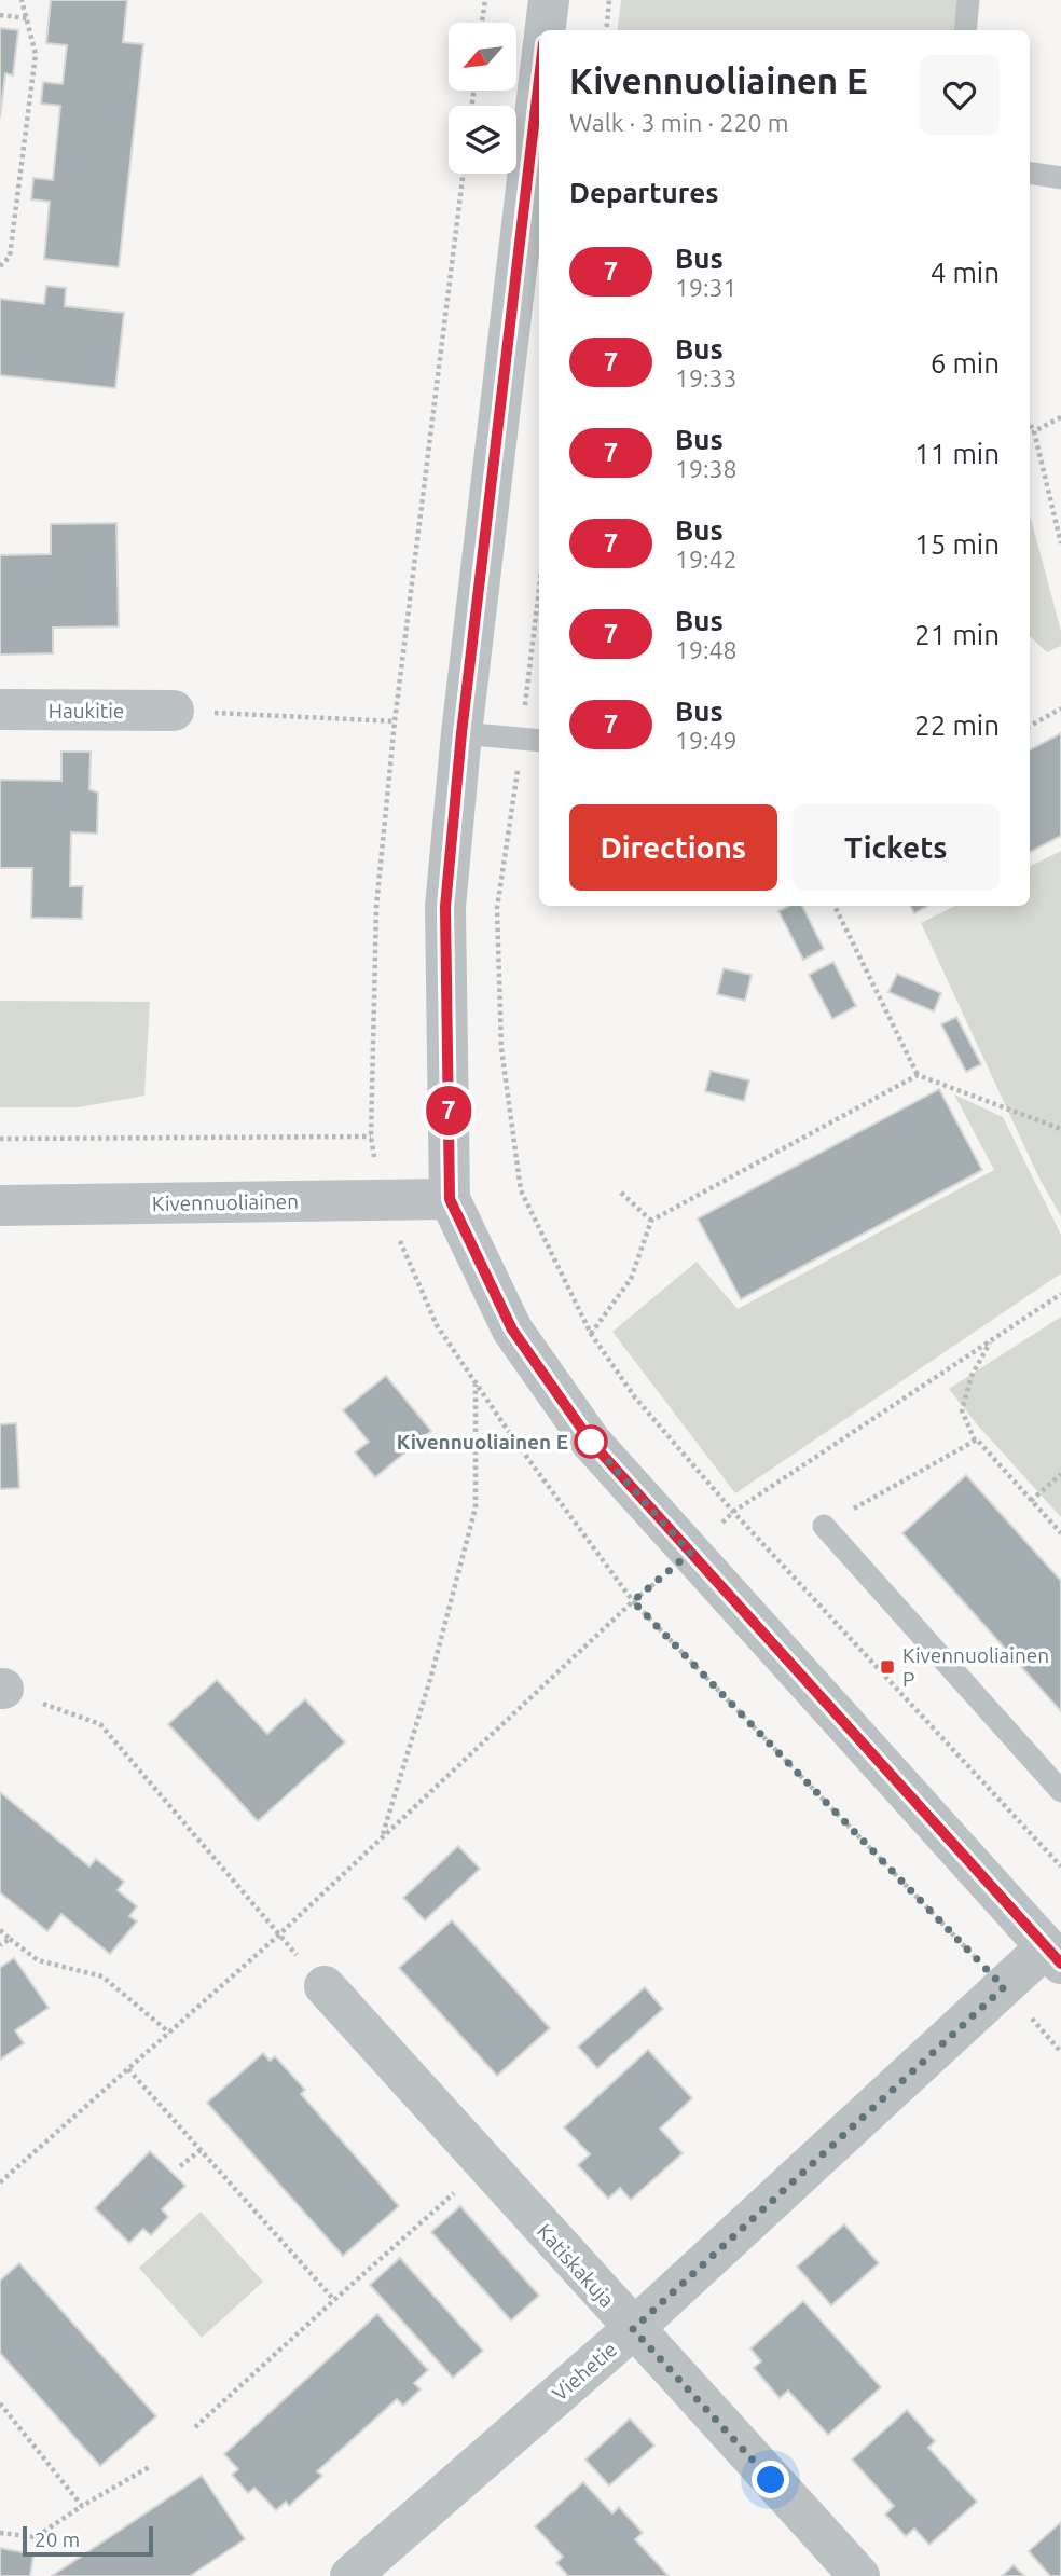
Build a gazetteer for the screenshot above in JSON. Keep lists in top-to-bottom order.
{
  "streets": {
    "street": [
      "Haukitie",
      "Kivennuoliainen",
      "Katiskakuja",
      "Viehetie"
    ]
  },
  "crossings": [
    ["Katiskakuja", "Viehetie"]
  ],
  "places": {
    "other": ["Kivennuoliainen E"],
    "transit": ["Kivennuoliainen P"]
  },
  "lines": ["bus line 7"],
  "scale_bar": "20 m",
  "north": "bottom left",
  "page": {
    "on_map": "7",
    "heading": [
      ["Kivennuoliainen E", "Walk · 3 min · 220 m"],
      "Departures"
    ],
    "list": [
      {
        "mark": "7",
        "name": "Bus",
        "note": "19:31",
        "value": "4 min"
      },
      {
        "mark": "7",
        "name": "Bus",
        "note": "19:33",
        "value": "6 min"
      },
      {
        "mark": "7",
        "name": "Bus",
        "note": "19:38",
        "value": "11 min"
      },
      {
        "mark": "7",
        "name": "Bus",
        "note": "19:42",
        "value": "15 min"
      },
      {
        "mark": "7",
        "name": "Bus",
        "note": "19:48",
        "value": "21 min"
      },
      {
        "mark": "7",
        "name": "Bus",
        "note": "19:49",
        "value": "22 min"
      }
    ],
    "buttons": ["Directions", "Tickets"],
    "scale": "20 m"
  }
}
